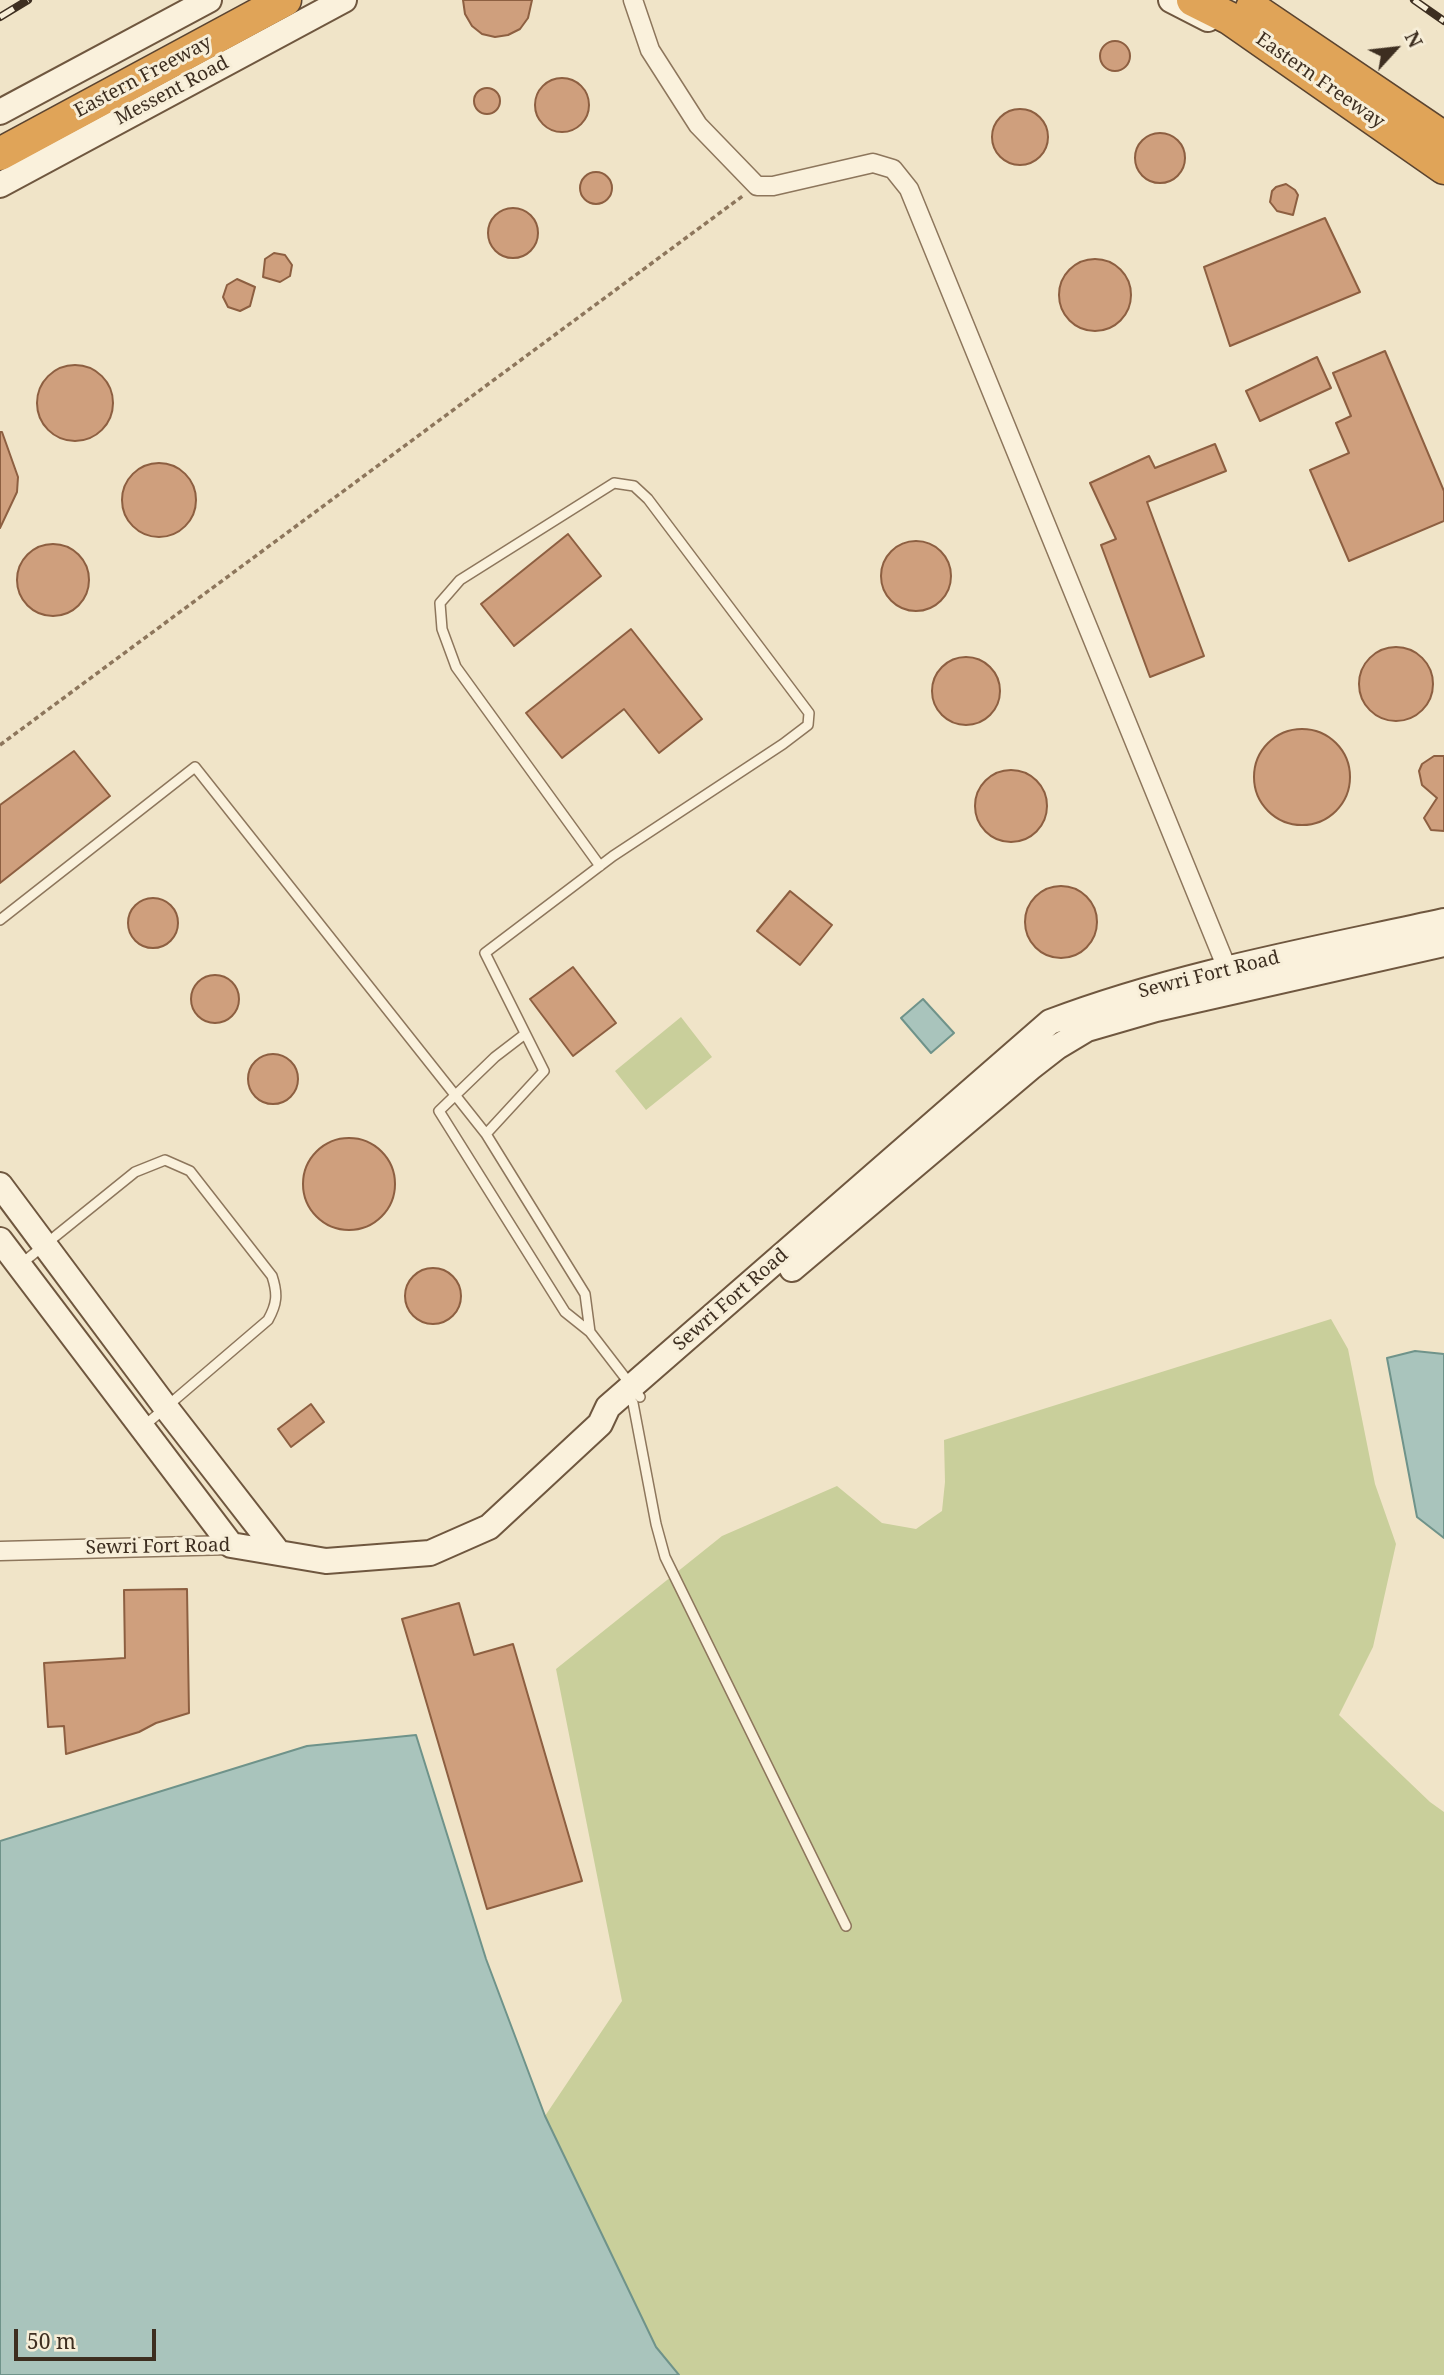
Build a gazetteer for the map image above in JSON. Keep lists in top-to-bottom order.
{
  "streets": {
    "highway": ["Eastern Freeway"],
    "street": ["Messent Road", "Sewri Fort Road"]
  },
  "scale_bar": "50 m",
  "north": "top right"
}
